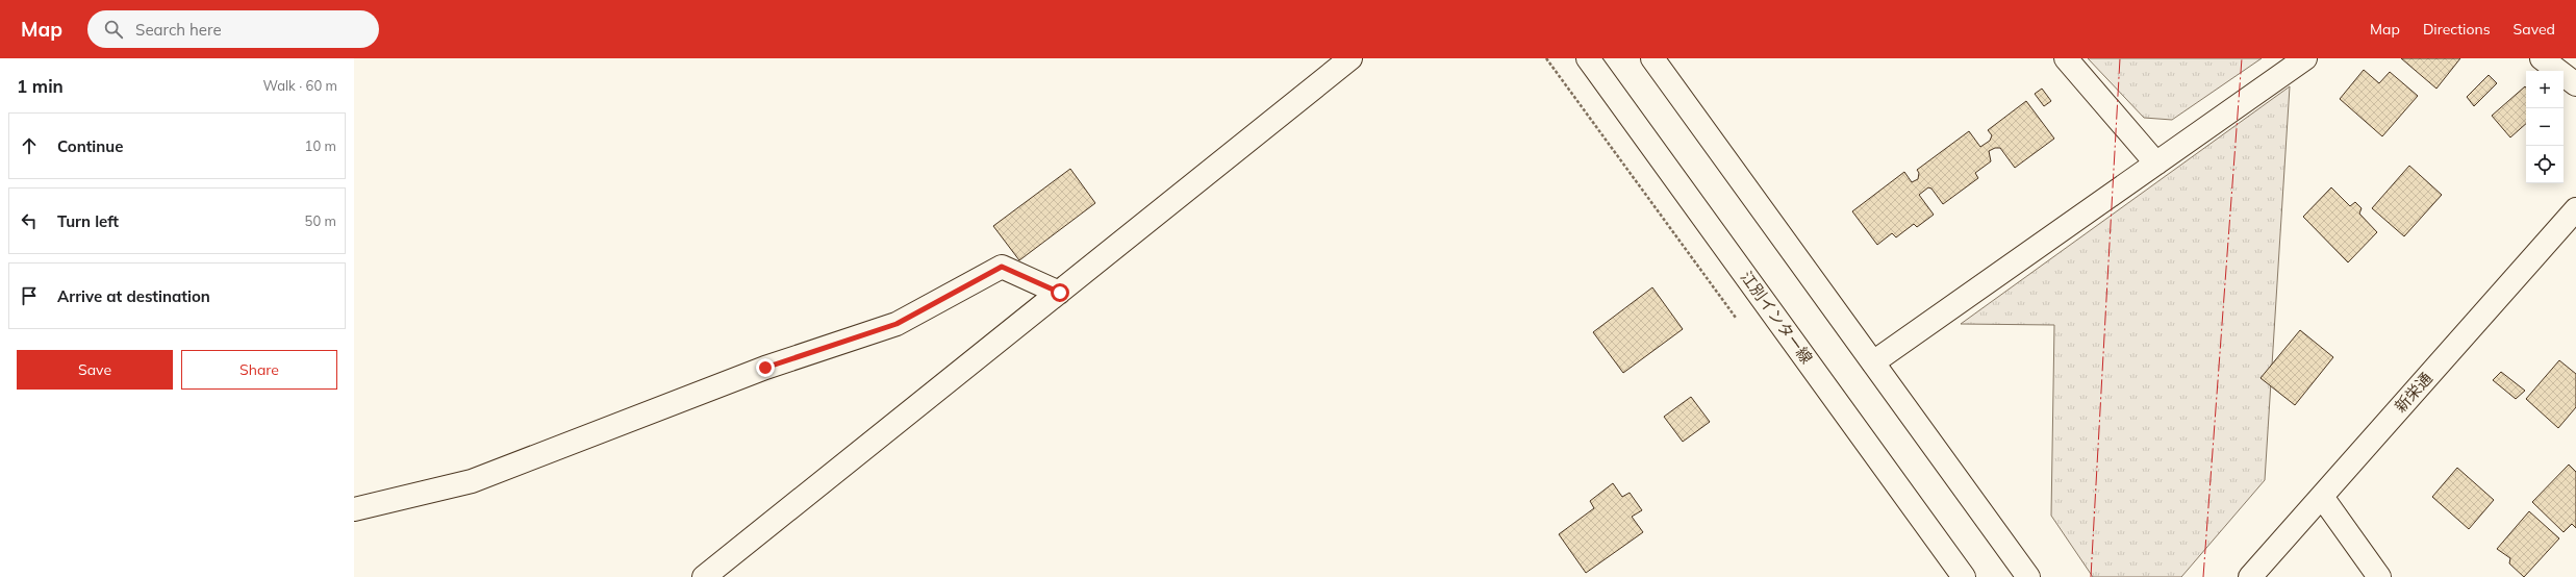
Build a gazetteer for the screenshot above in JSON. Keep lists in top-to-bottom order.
{
  "streets": {
    "street": ["江別インター線", "新栄通"]
  },
  "page": {
    "header": "Map",
    "search": "Search here",
    "nav": ["Map", "Directions", "Saved"],
    "heading": ["1 min", "Walk · 60 m"],
    "map_buttons": ["+", "−"],
    "list": [
      ["Continue", "10 m"],
      ["Turn left", "50 m"],
      "Arrive at destination"
    ],
    "buttons": ["Save", "Share"]
  }
}
